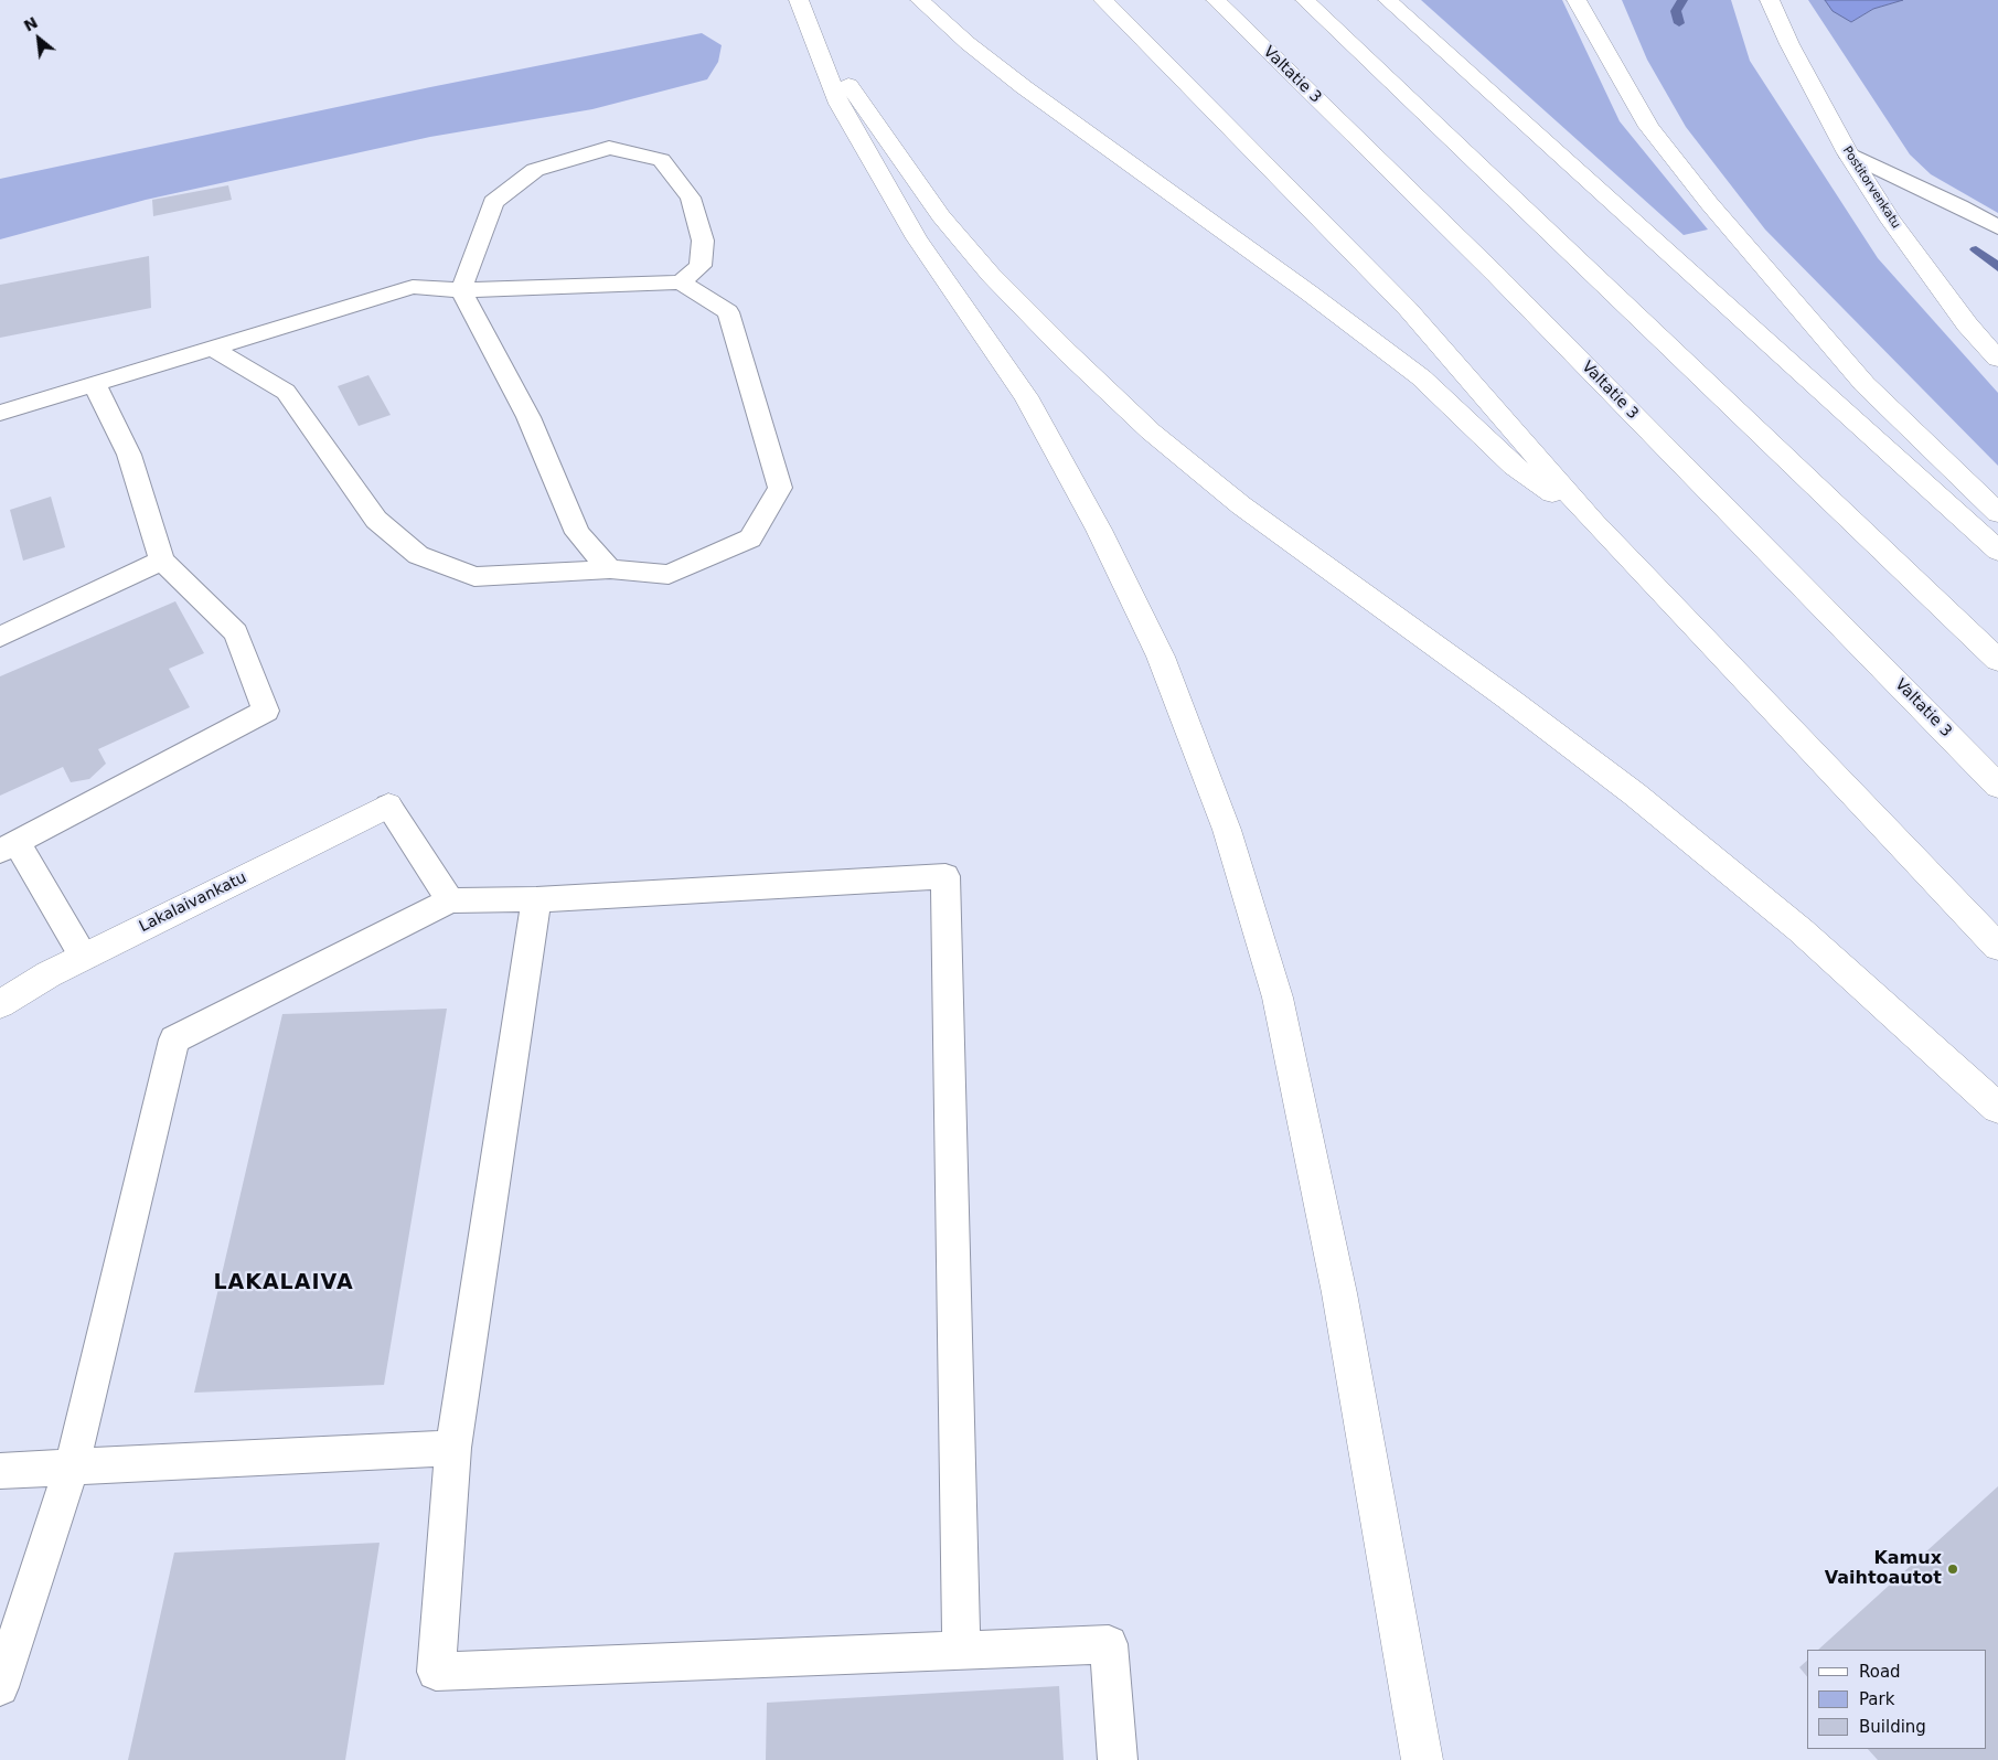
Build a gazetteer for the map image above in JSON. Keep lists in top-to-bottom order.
{
  "streets": {
    "main road": ["Valtatie 3", "Postitorvenkatu", "Lakalaivankatu"]
  },
  "districts": ["LAKALAIVA"],
  "places": ["Kamux Vaihtoautot"],
  "legend": ["Road", "Park", "Building"],
  "north": "top left"
}
